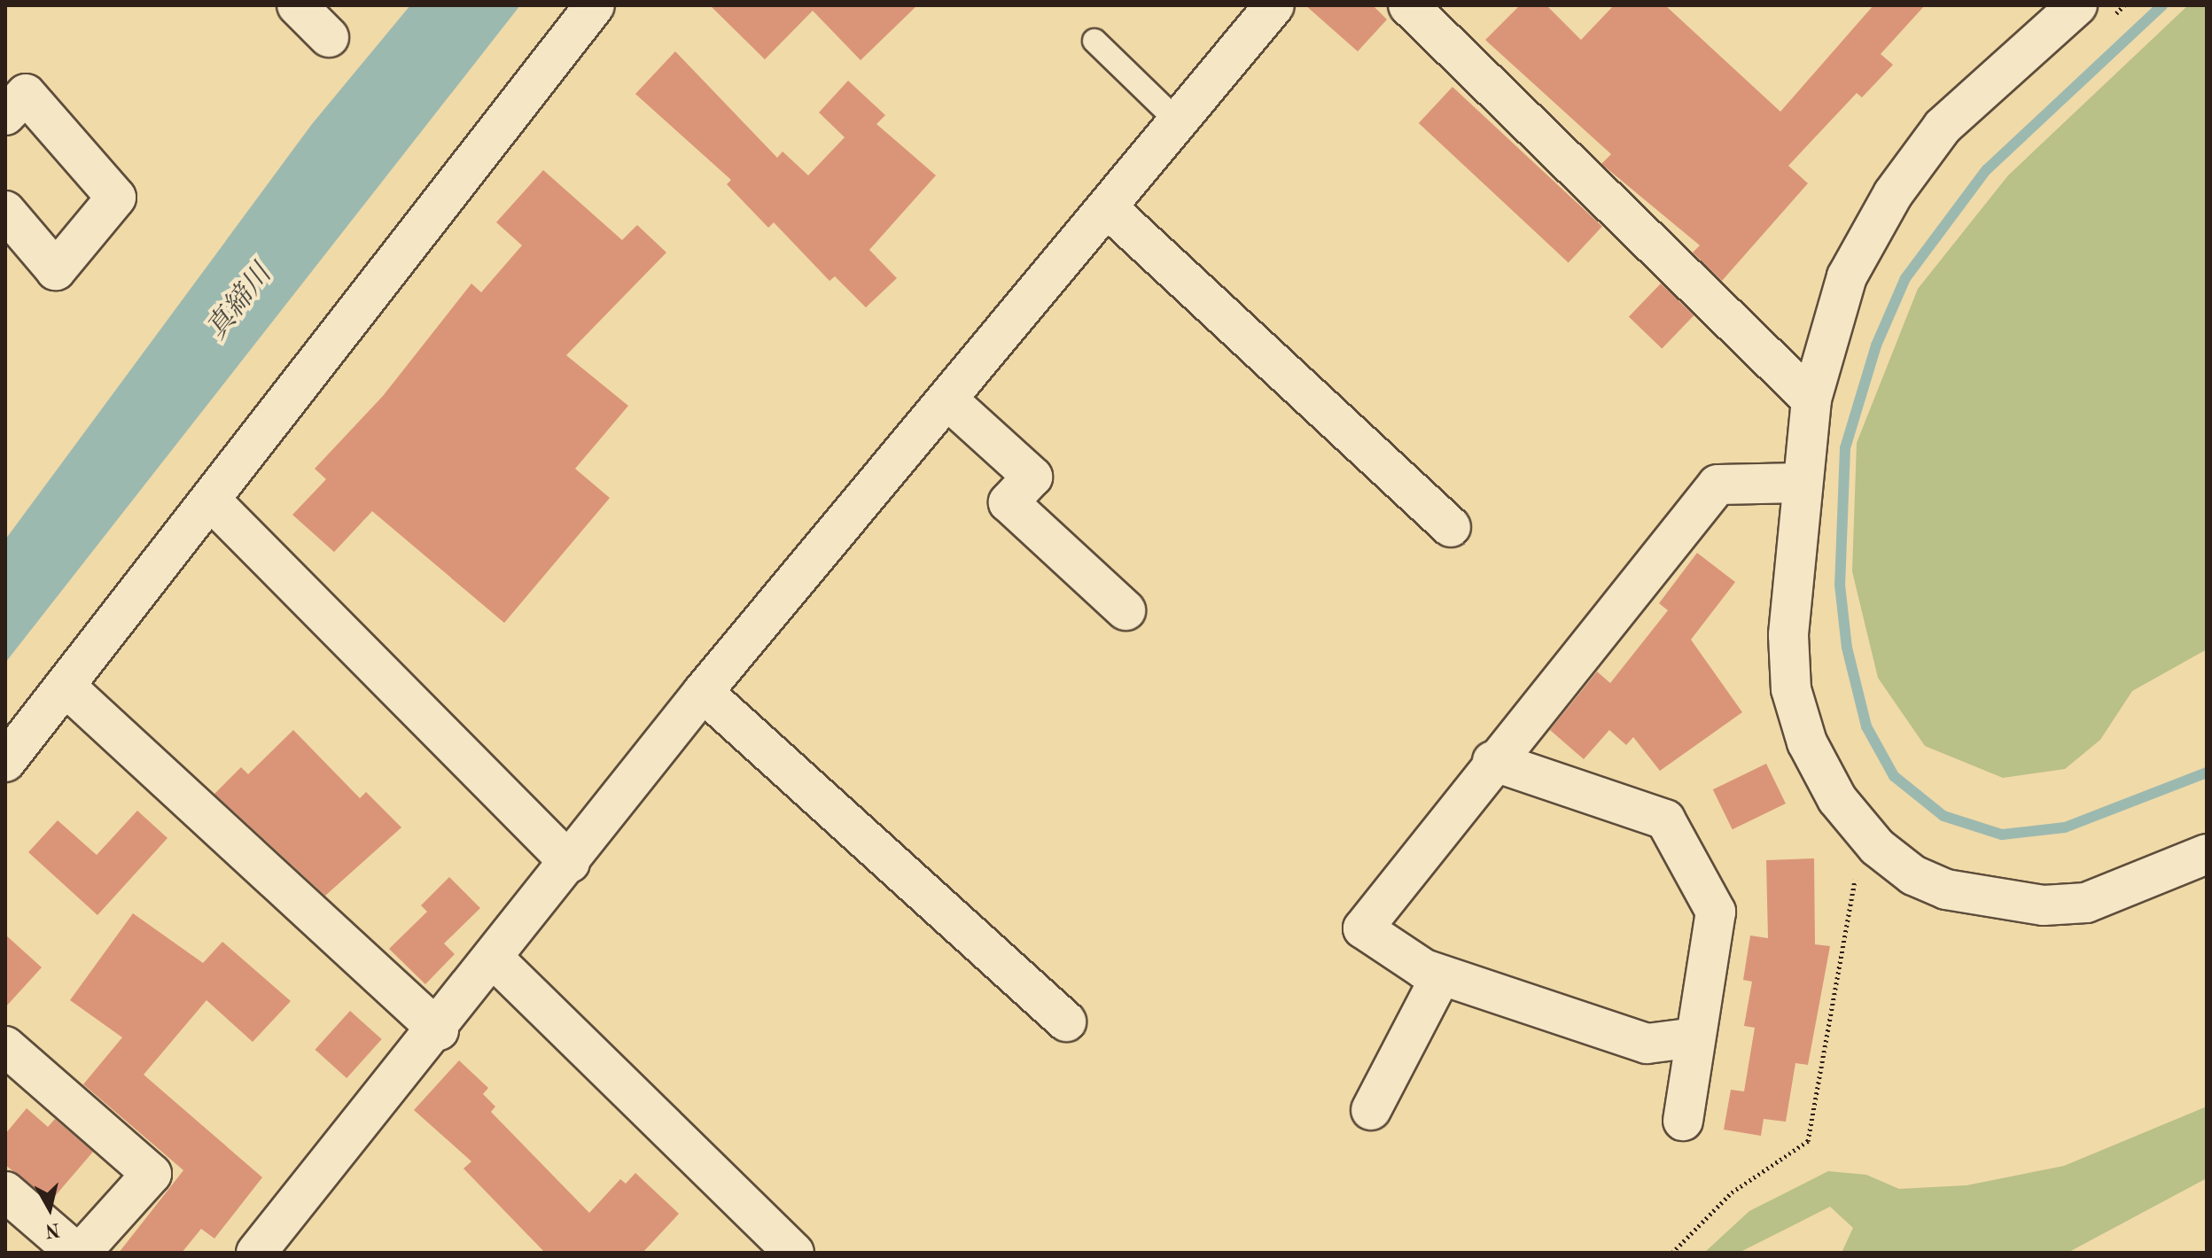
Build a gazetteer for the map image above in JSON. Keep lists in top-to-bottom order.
{
  "water": ["真締川"],
  "north": "bottom"
}
